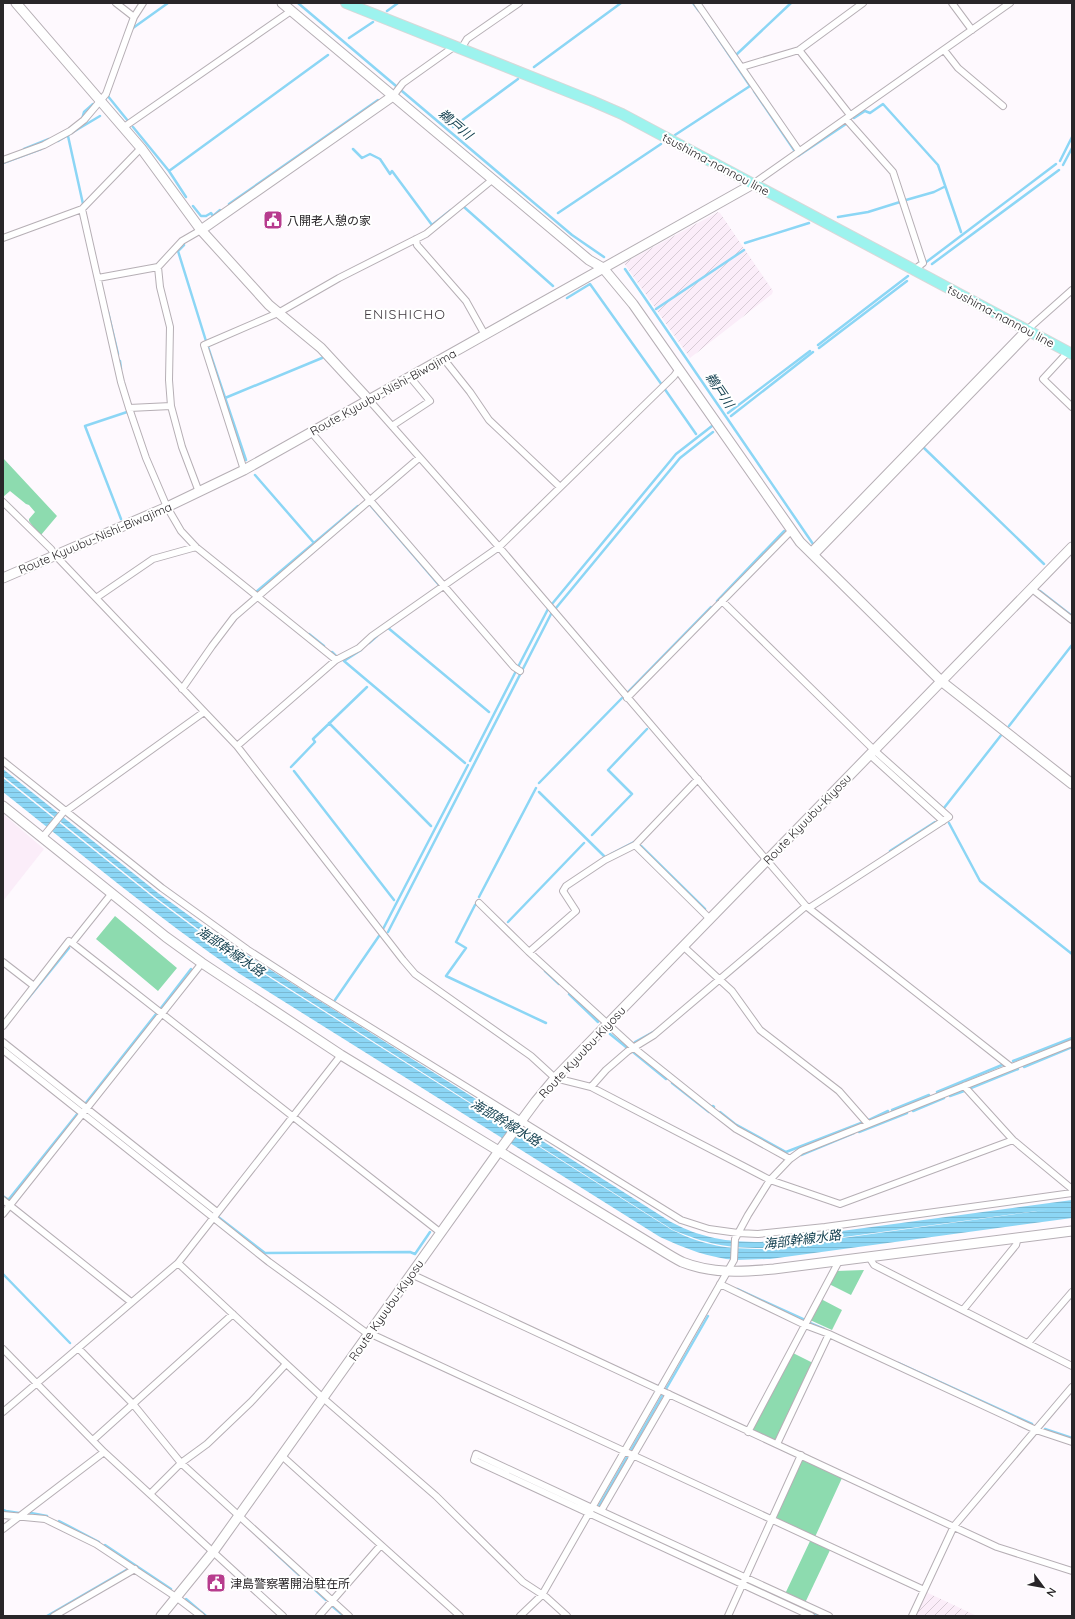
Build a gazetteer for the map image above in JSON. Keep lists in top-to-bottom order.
{
  "streets": {
    "main road": ["tsushima-nannou line"],
    "street": ["Route Kyuubu-Nishi-Biwajima", "Route Kyuubu-Kiyosu"]
  },
  "crossings": [
    ["tsushima-nannou line", "Route Kyuubu-Nishi-Biwajima"]
  ],
  "districts": ["ENISHICHO"],
  "water": ["鵜戸川", "海部幹線水路"],
  "places": {
    "public building": ["八開老人憩の家", "津島警察署開治駐在所"]
  },
  "north": "bottom right"
}
